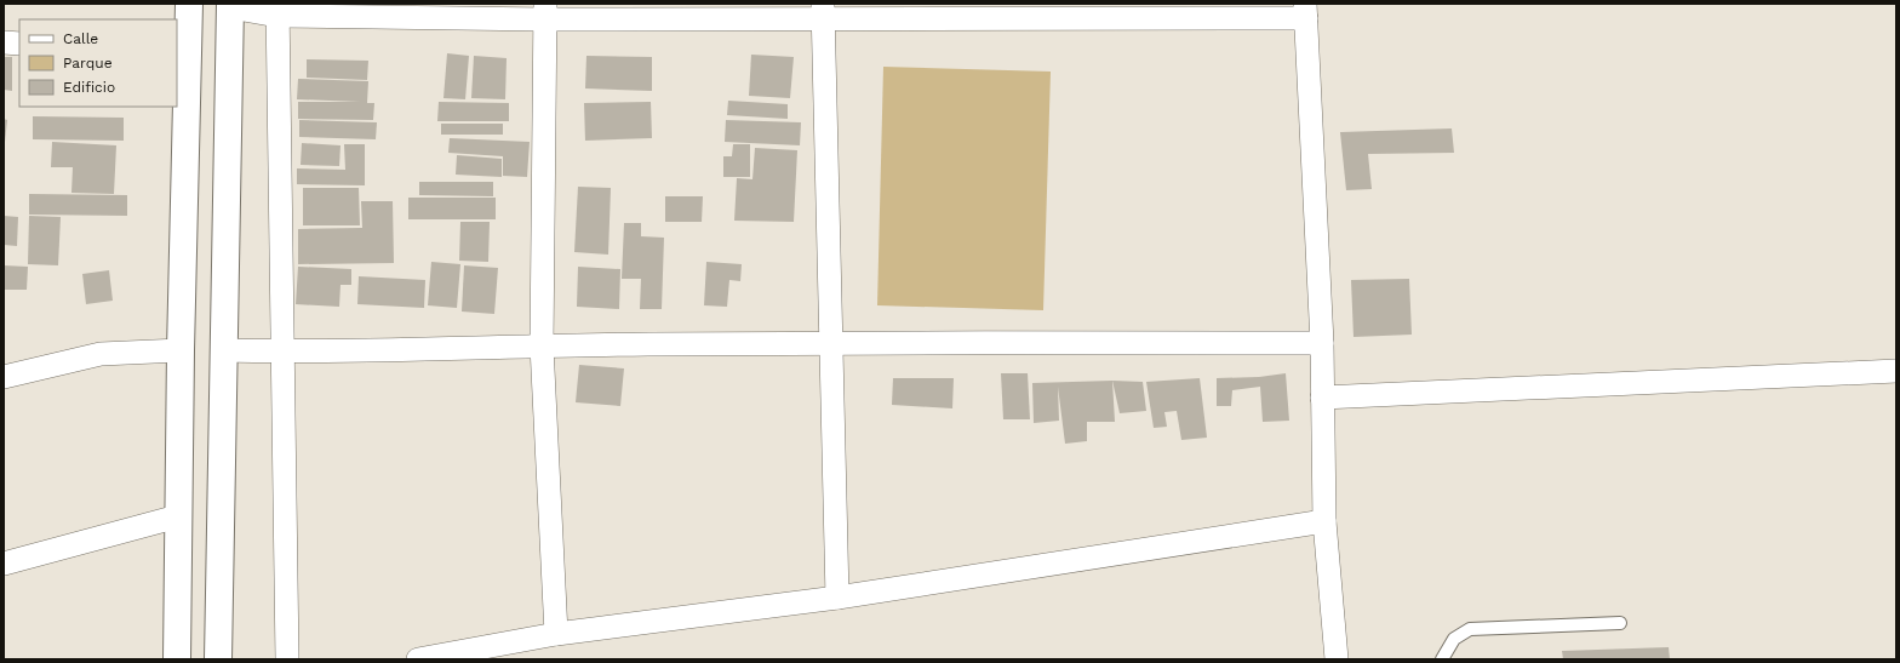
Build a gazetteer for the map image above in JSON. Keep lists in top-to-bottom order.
{
  "legend": ["Calle", "Parque", "Edificio"]
}
